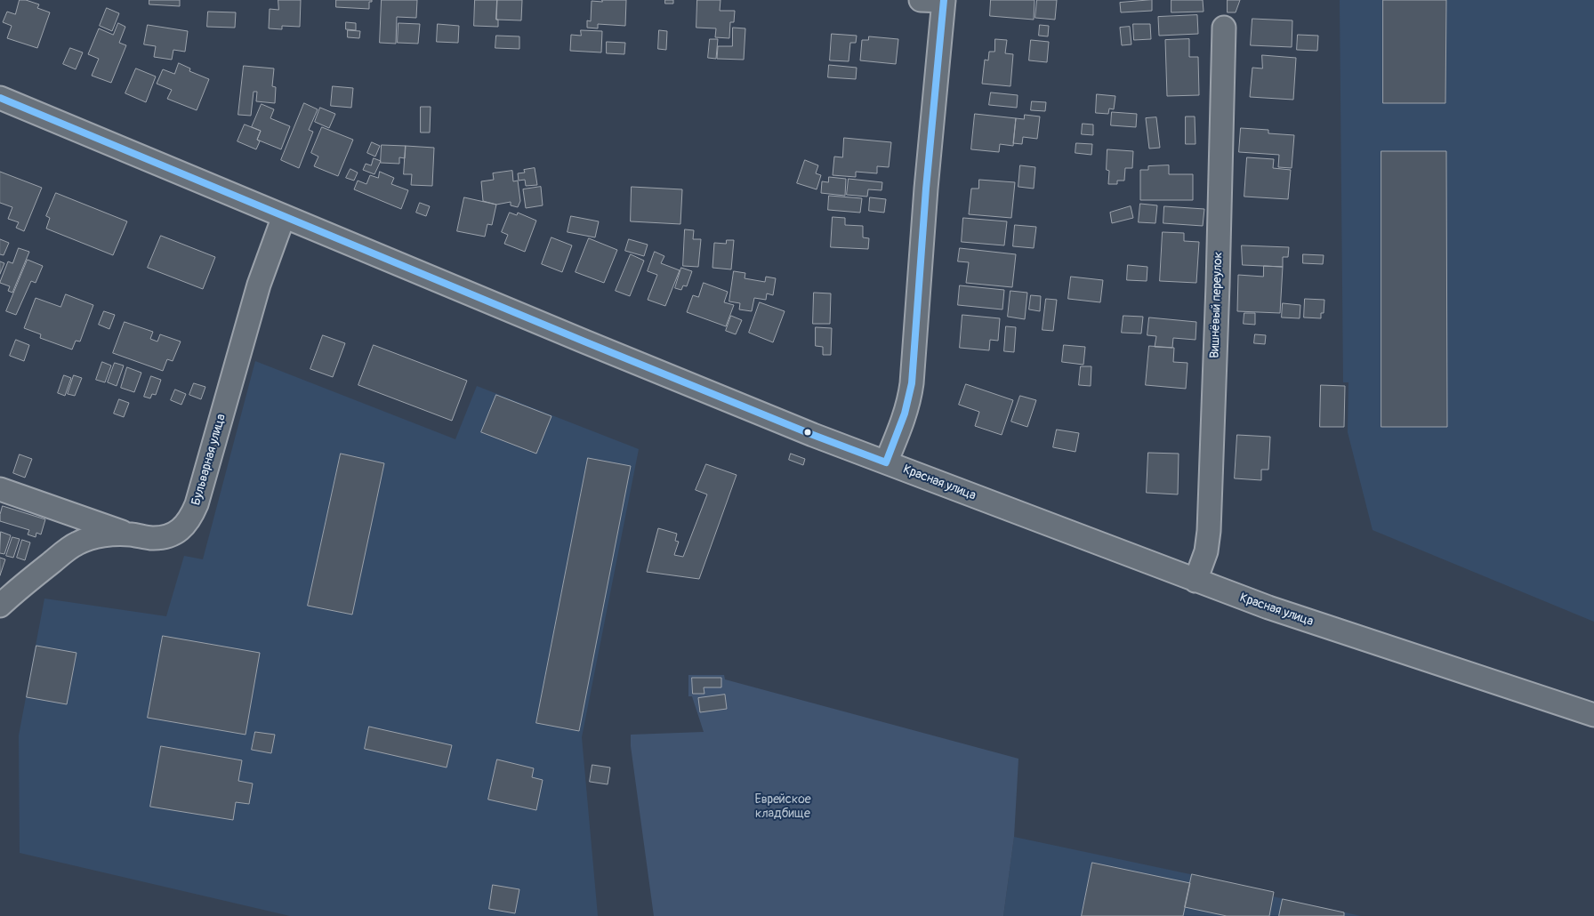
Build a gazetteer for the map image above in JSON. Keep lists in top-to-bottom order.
{
  "streets": {
    "street": ["Вишнёвый переулок", "Бульварная улица", "Красная улица"]
  },
  "crossings": [
    ["Вишнёвый переулок", "Красная улица"],
    ["Бульварная улица", "Красная улица"]
  ],
  "parks": ["Еврейское кладбище"]
}
